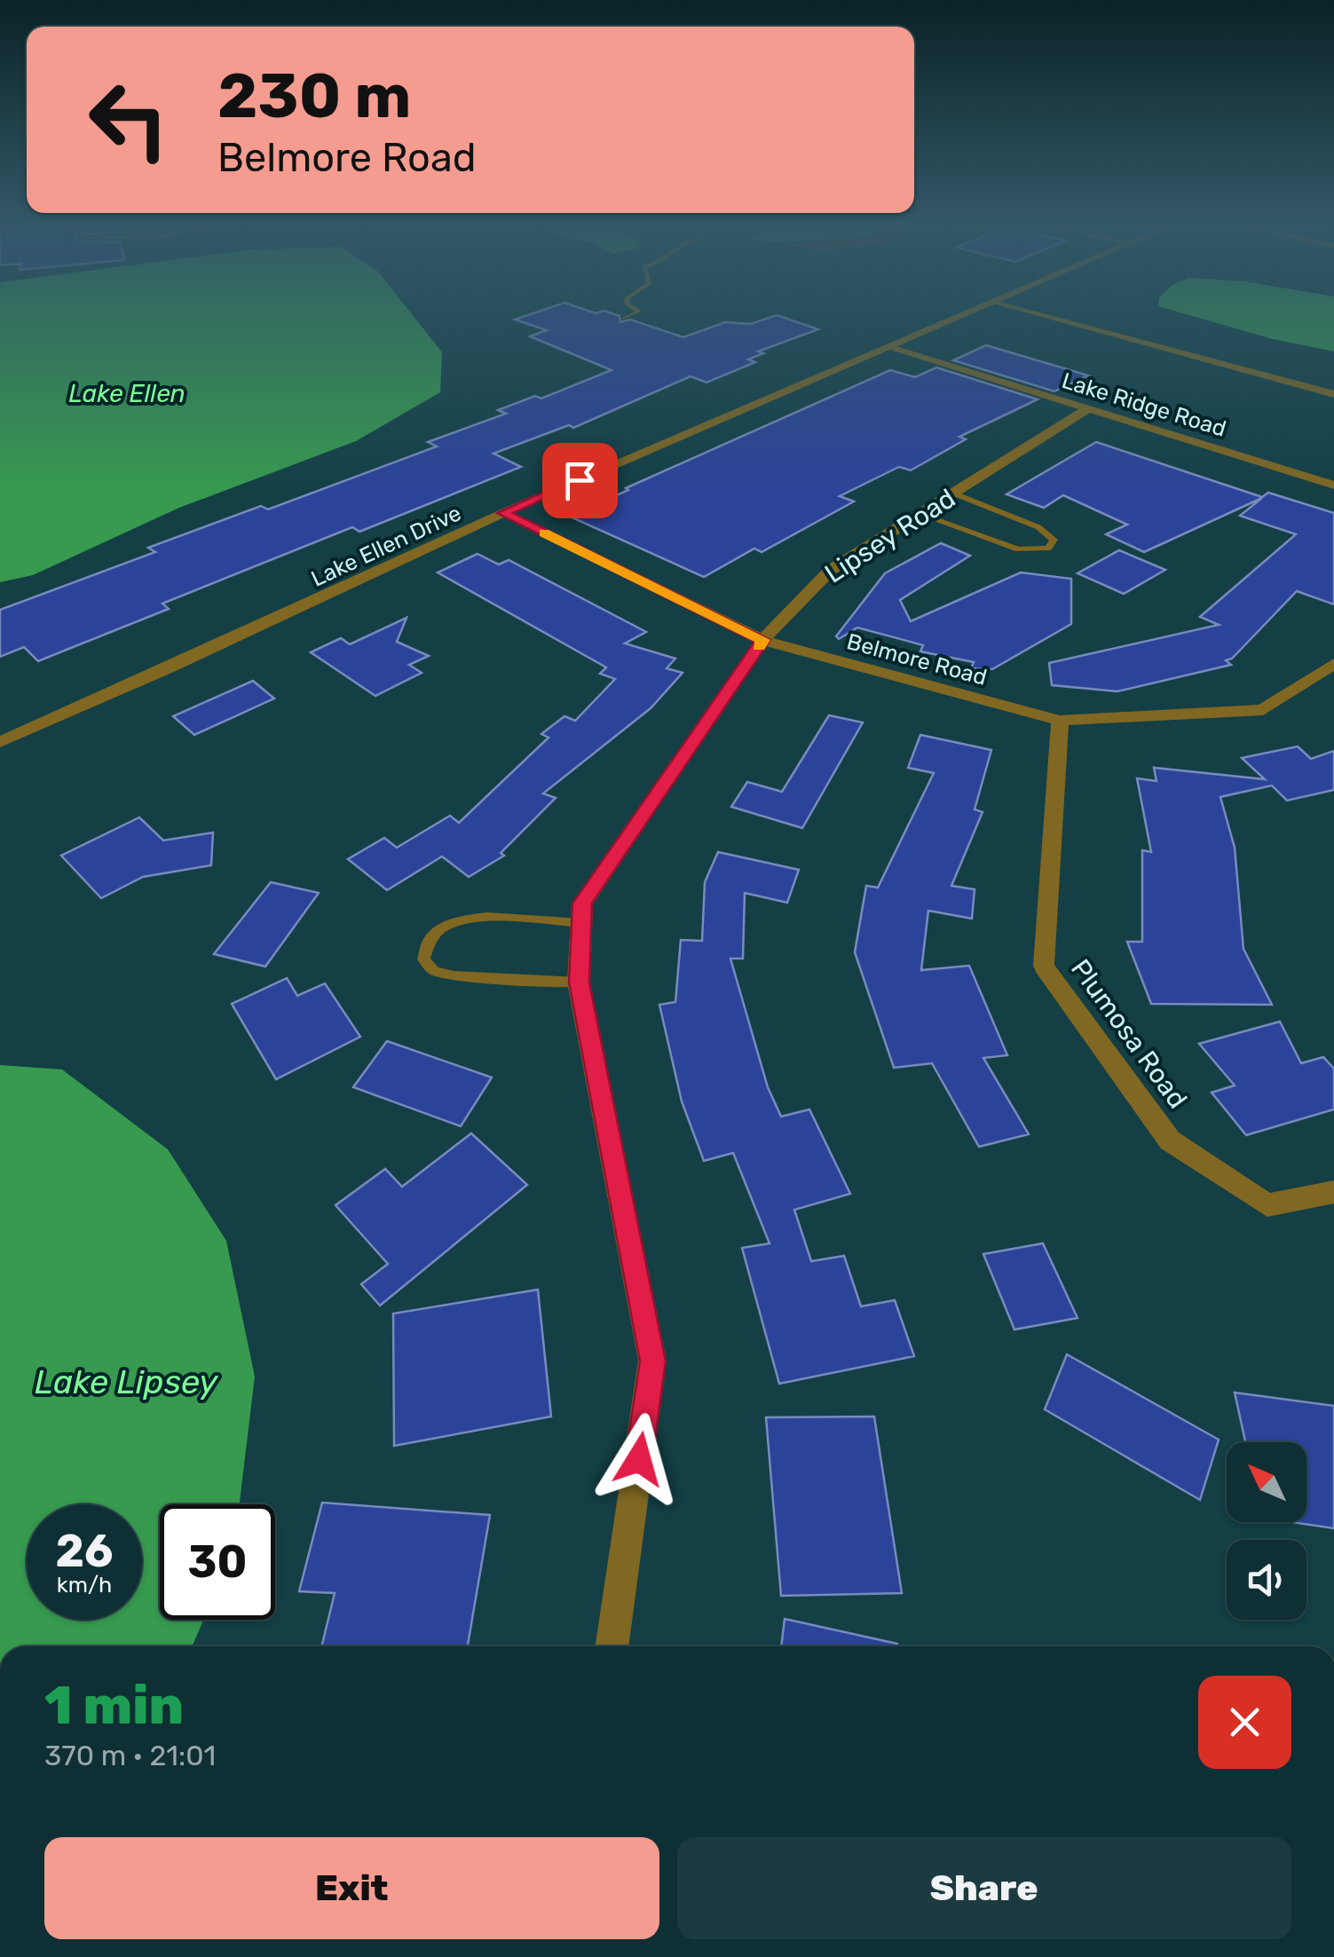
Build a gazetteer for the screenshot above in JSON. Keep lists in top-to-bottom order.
{
  "streets": {
    "street": [
      "Lake Ridge Road",
      "Lipsey Road",
      "Lake Ellen Drive",
      "Belmore Road",
      "Plumosa Road"
    ]
  },
  "crossings": [
    ["Lake Ridge Road", "Lipsey Road"],
    ["Lake Ridge Road", "Lake Ellen Drive"],
    ["Lipsey Road", "Belmore Road"],
    ["Lake Ellen Drive", "Belmore Road"],
    ["Belmore Road", "Plumosa Road"]
  ],
  "water": ["Lake Ellen", "Lake Lipsey"],
  "north": "top left",
  "page": {
    "turn": ["230 m", "Belmore Road"],
    "speed": "26 km/h",
    "limit": "30",
    "heading": ["1 min", "370 m · 21:01"],
    "buttons": ["Exit", "Share"]
  }
}
